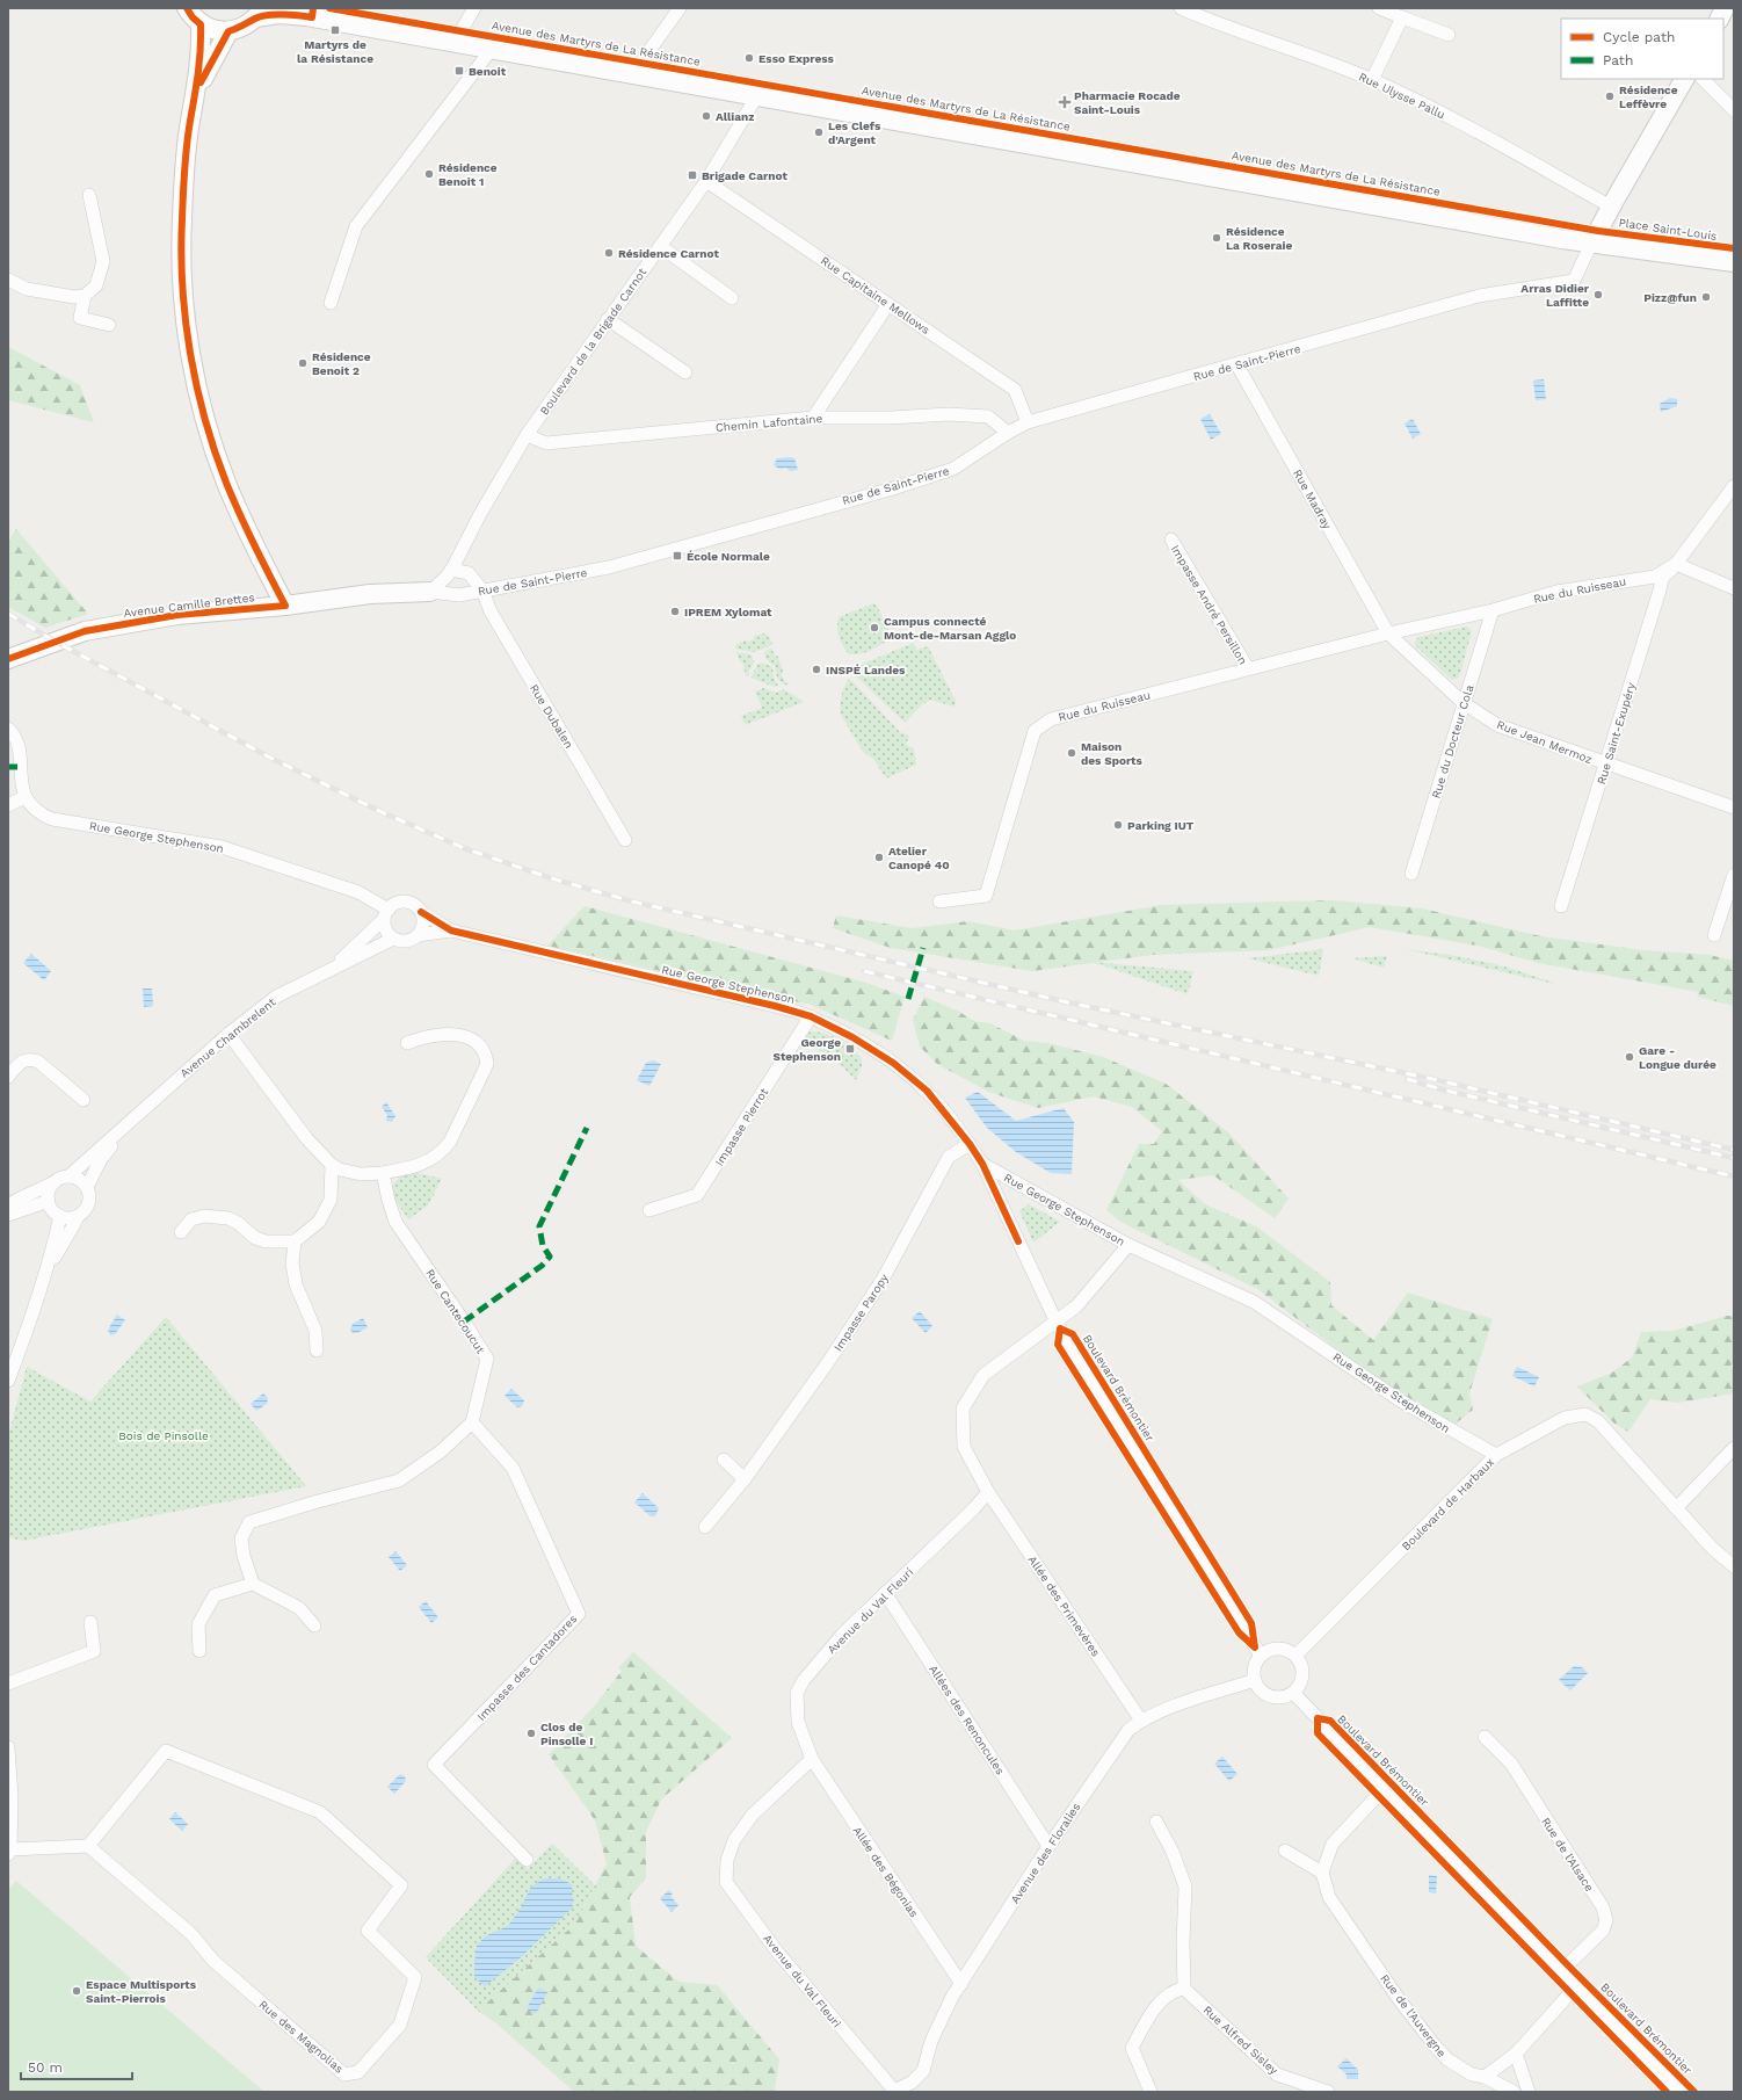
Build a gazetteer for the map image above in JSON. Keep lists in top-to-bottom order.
{
  "streets": {
    "main road": [
      "Avenue des Martyrs de La Résistance",
      "Place Saint-Louis",
      "Rue de Saint-Pierre",
      "Avenue Camille Brettes"
    ],
    "street": [
      "Rue Ulysse Pallu",
      "Rue Capitaine Mellows",
      "Boulevard de la Brigade Carnot",
      "Chemin Lafontaine",
      "Rue Madray",
      "Rue du Ruisseau",
      "Impasse André Persillon",
      "Rue Dubalen",
      "Rue Saint-Exupéry",
      "Rue du Docteur Cola",
      "Rue Jean Mermoz",
      "Rue George Stephenson",
      "Avenue Chambrelent",
      "Impasse Pierrot",
      "Rue Cantecoucut",
      "Impasse Paropy",
      "Boulevard Brémontier",
      "Boulevard de Harbaux",
      "Allée des Primevères",
      "Avenue du Val Fleuri",
      "Impasse des Cantadores",
      "Allées des Renoncules",
      "Avenue des Floralies",
      "Rue de l'Alsace",
      "Allée des Bégonias",
      "Rue de l'Auvergne",
      "Rue des Magnolias",
      "Rue Alfred Sisley"
    ]
  },
  "crossings": [
    ["Avenue des Martyrs de La Résistance", "Place Saint-Louis"],
    ["Avenue des Martyrs de La Résistance", "Boulevard de la Brigade Carnot"],
    ["Avenue des Martyrs de La Résistance", "Rue de Saint-Pierre"],
    ["Rue Ulysse Pallu", "Place Saint-Louis"],
    ["Place Saint-Louis", "Rue de Saint-Pierre"],
    ["Rue Capitaine Mellows", "Boulevard de la Brigade Carnot"],
    ["Rue Capitaine Mellows", "Rue de Saint-Pierre"],
    ["Boulevard de la Brigade Carnot", "Rue de Saint-Pierre"],
    ["Boulevard de la Brigade Carnot", "Chemin Lafontaine"],
    ["Rue de Saint-Pierre", "Chemin Lafontaine"],
    ["Rue de Saint-Pierre", "Rue Madray"],
    ["Rue de Saint-Pierre", "Avenue Camille Brettes"],
    ["Rue de Saint-Pierre", "Rue Dubalen"],
    ["Rue Madray", "Rue du Ruisseau"],
    ["Rue du Ruisseau", "Impasse André Persillon"],
    ["Rue du Ruisseau", "Rue Saint-Exupéry"],
    ["Rue du Ruisseau", "Rue du Docteur Cola"],
    ["Rue Saint-Exupéry", "Rue Jean Mermoz"],
    ["Rue du Docteur Cola", "Rue Jean Mermoz"],
    ["Rue George Stephenson", "Avenue Chambrelent"],
    ["Rue George Stephenson", "Impasse Pierrot"],
    ["Rue George Stephenson", "Impasse Paropy"],
    ["Rue George Stephenson", "Boulevard Brémontier"],
    ["Rue George Stephenson", "Boulevard de Harbaux"],
    ["Rue Cantecoucut", "Impasse des Cantadores"],
    ["Boulevard Brémontier", "Boulevard de Harbaux"],
    ["Boulevard Brémontier", "Avenue des Floralies"],
    ["Boulevard Brémontier", "Rue de l'Alsace"],
    ["Boulevard de Harbaux", "Avenue des Floralies"],
    ["Allée des Primevères", "Avenue du Val Fleuri"],
    ["Allée des Primevères", "Avenue des Floralies"],
    ["Avenue du Val Fleuri", "Allées des Renoncules"],
    ["Avenue du Val Fleuri", "Avenue des Floralies"],
    ["Avenue du Val Fleuri", "Allée des Bégonias"],
    ["Allées des Renoncules", "Avenue des Floralies"],
    ["Avenue des Floralies", "Allée des Bégonias"]
  ],
  "parks": ["Bois de Pinsolle"],
  "places": {
    "transit": [
      "Martyrs de la Résistance",
      "Benoit",
      "Brigade Carnot",
      "École Normale",
      "George Stephenson"
    ],
    "other": [
      "Esso Express",
      "Résidence Leffèvre",
      "Allianz",
      "Les Clefs d'Argent",
      "Résidence Benoit 1",
      "Résidence La Roseraie",
      "Résidence Carnot",
      "Arras Didier Laffitte",
      "Pizz@fun",
      "Résidence Benoit 2",
      "IPREM Xylomat",
      "Campus connecté Mont-de-Marsan Agglo",
      "INSPÉ Landes",
      "Maison des Sports",
      "Parking IUT",
      "Atelier Canopé 40",
      "Gare - Longue durée",
      "Clos de Pinsolle I",
      "Espace Multisports Saint-Pierrois"
    ],
    "health": ["Pharmacie Rocade Saint-Louis"]
  },
  "legend": ["Cycle path", "Path"],
  "scale_bar": "50 m"
}
